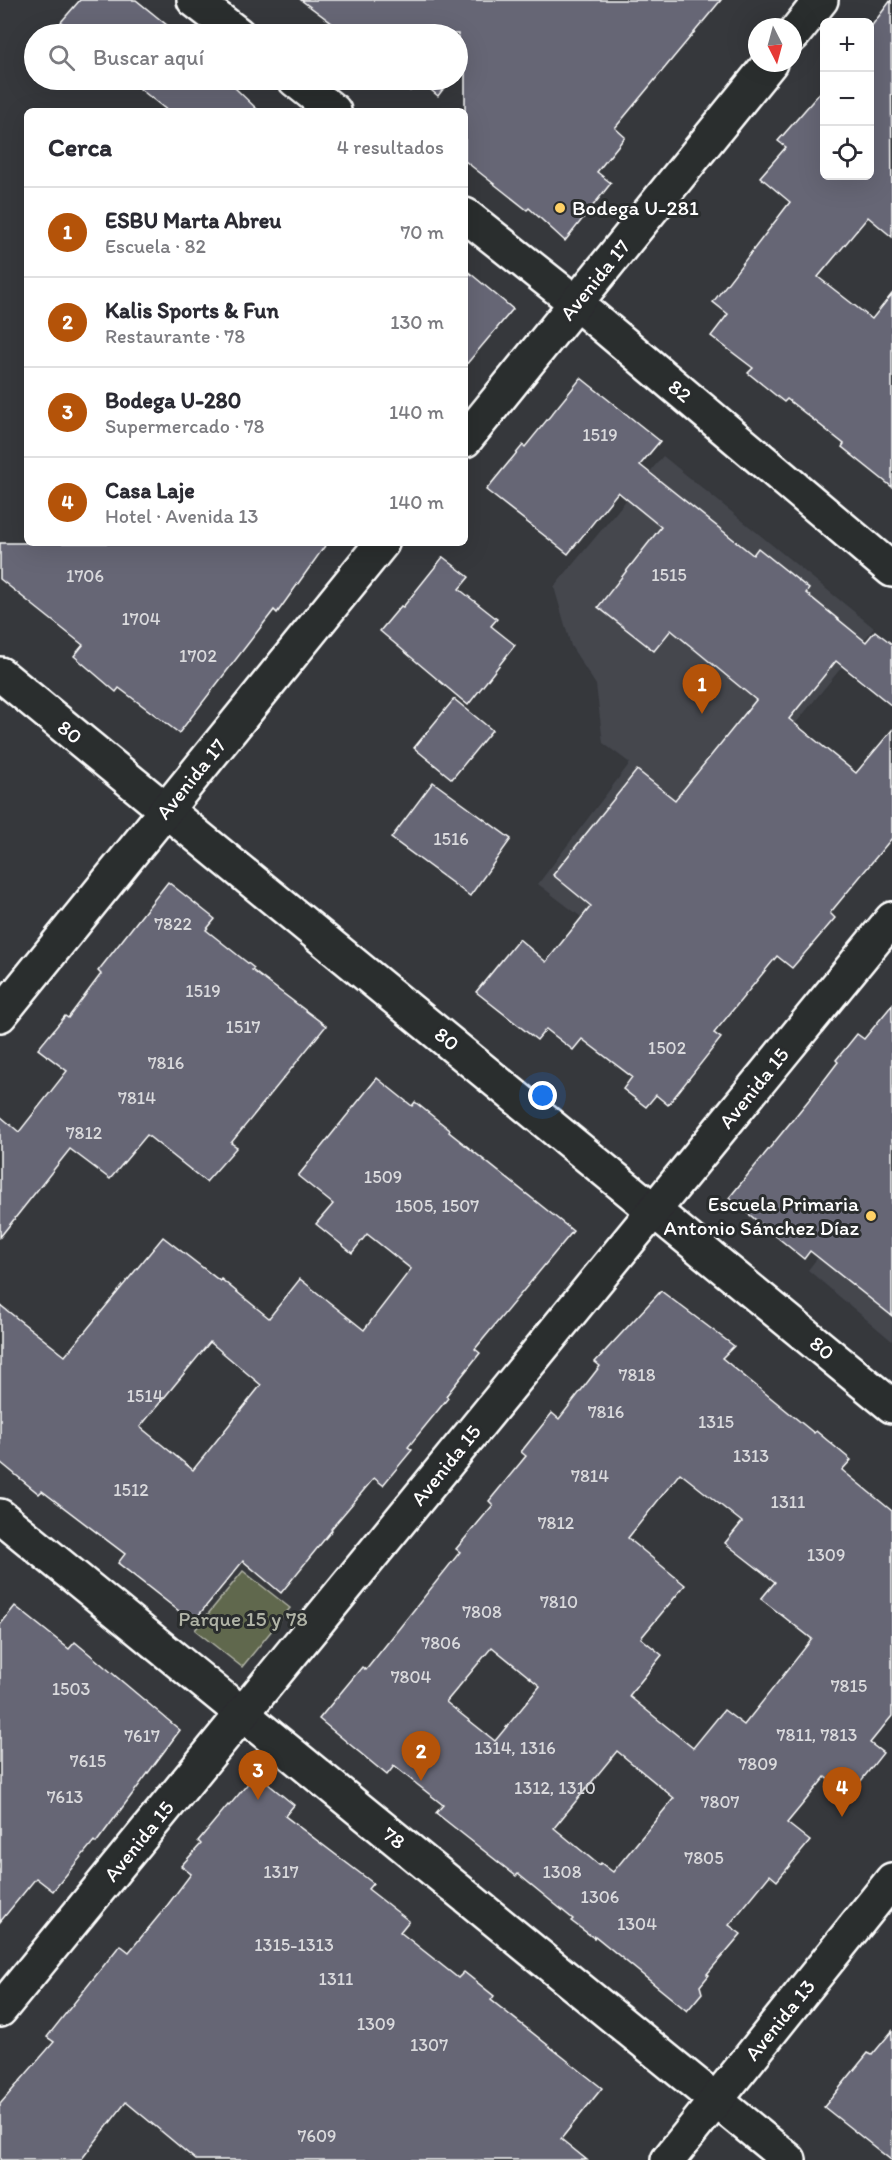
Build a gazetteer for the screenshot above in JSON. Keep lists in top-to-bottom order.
{
  "streets": {
    "street": [
      "Avenida 17",
      "82",
      "80",
      "Avenida 15",
      "78",
      "Avenida 13"
    ]
  },
  "crossings": [
    ["Avenida 17", "82"],
    ["Avenida 17", "80"],
    ["80", "Avenida 15"],
    ["Avenida 15", "78"],
    ["78", "Avenida 13"]
  ],
  "parks": ["Parque 15 y 78"],
  "places": ["Bodega U-281", "Escuela Primaria Antonio Sánchez Díaz"],
  "house_numbers": [
    "1519",
    "1515",
    "1706",
    "1704",
    "1702",
    "1516",
    "7822",
    "1519",
    "1517",
    "1502",
    "7816",
    "7814",
    "7812",
    "1509",
    "1505, 1507",
    "7818",
    "1514",
    "7816",
    "1315",
    "1313",
    "7814",
    "1512",
    "1311",
    "7812",
    "1309",
    "7810",
    "7808",
    "7806",
    "7804",
    "7815",
    "1503",
    "7811, 7813",
    "7617",
    "1314, 1316",
    "7615",
    "7809",
    "1312, 1310",
    "7613",
    "7807",
    "7805",
    "1317",
    "1308",
    "1306",
    "1304",
    "1315-1313",
    "1311",
    "1309",
    "1307",
    "7609"
  ],
  "north": "bottom",
  "page": {
    "map_buttons": ["+", "−"],
    "search": "Buscar aquí",
    "heading": ["Cerca", "4 resultados"],
    "list": [
      {
        "mark": "1",
        "name": "ESBU Marta Abreu",
        "note": "Escuela · 82",
        "value": "70 m"
      },
      {
        "mark": "2",
        "name": "Kalis Sports & Fun",
        "note": "Restaurante · 78",
        "value": "130 m"
      },
      {
        "mark": "3",
        "name": "Bodega U-280",
        "note": "Supermercado · 78",
        "value": "140 m"
      },
      {
        "mark": "4",
        "name": "Casa Laje",
        "note": "Hotel · Avenida 13",
        "value": "140 m"
      }
    ],
    "pins": [
      "1",
      "2",
      "3",
      "4"
    ]
  }
}
